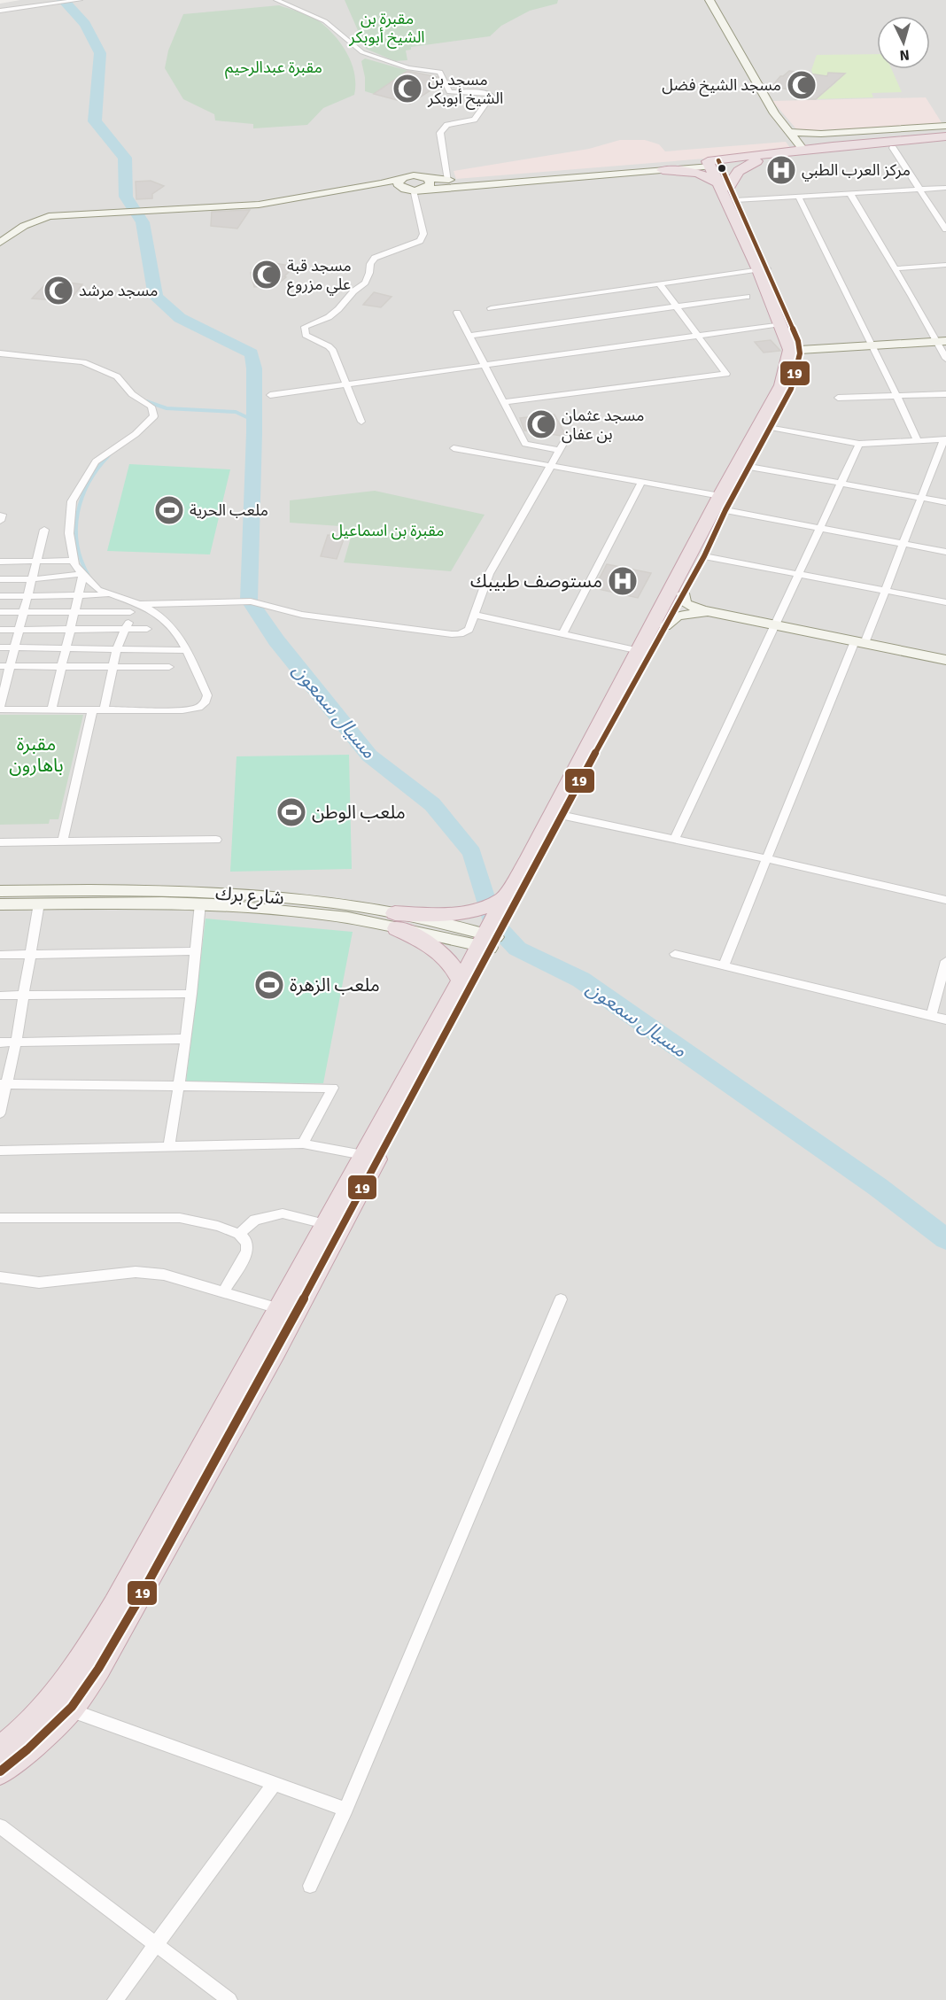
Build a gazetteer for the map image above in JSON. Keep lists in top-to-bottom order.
{
  "streets": {
    "main road": ["شارع برك"]
  },
  "water": ["مسيال سمعون"],
  "parks": [
    "مقبرة بن الشيخ أبوبكر",
    "مقبرة عبدالرحيم",
    "مقبرة بن اسماعيل",
    "مقبرة باهارون"
  ],
  "places": {
    "mosque": [
      "مسجد الشيخ فضل",
      "مسجد بن الشيخ أبوبكر",
      "مسجد قبة علي مزروع",
      "مسجد مرشد",
      "مسجد عثمان بن عفان"
    ],
    "hospital": ["مركز العرب الطبي", "مستوصف طبيبك"],
    "sports": ["ملعب الحرية", "ملعب الوطن", "ملعب الزهرة"]
  },
  "lines": ["transit line 19"],
  "north": "bottom"
}
